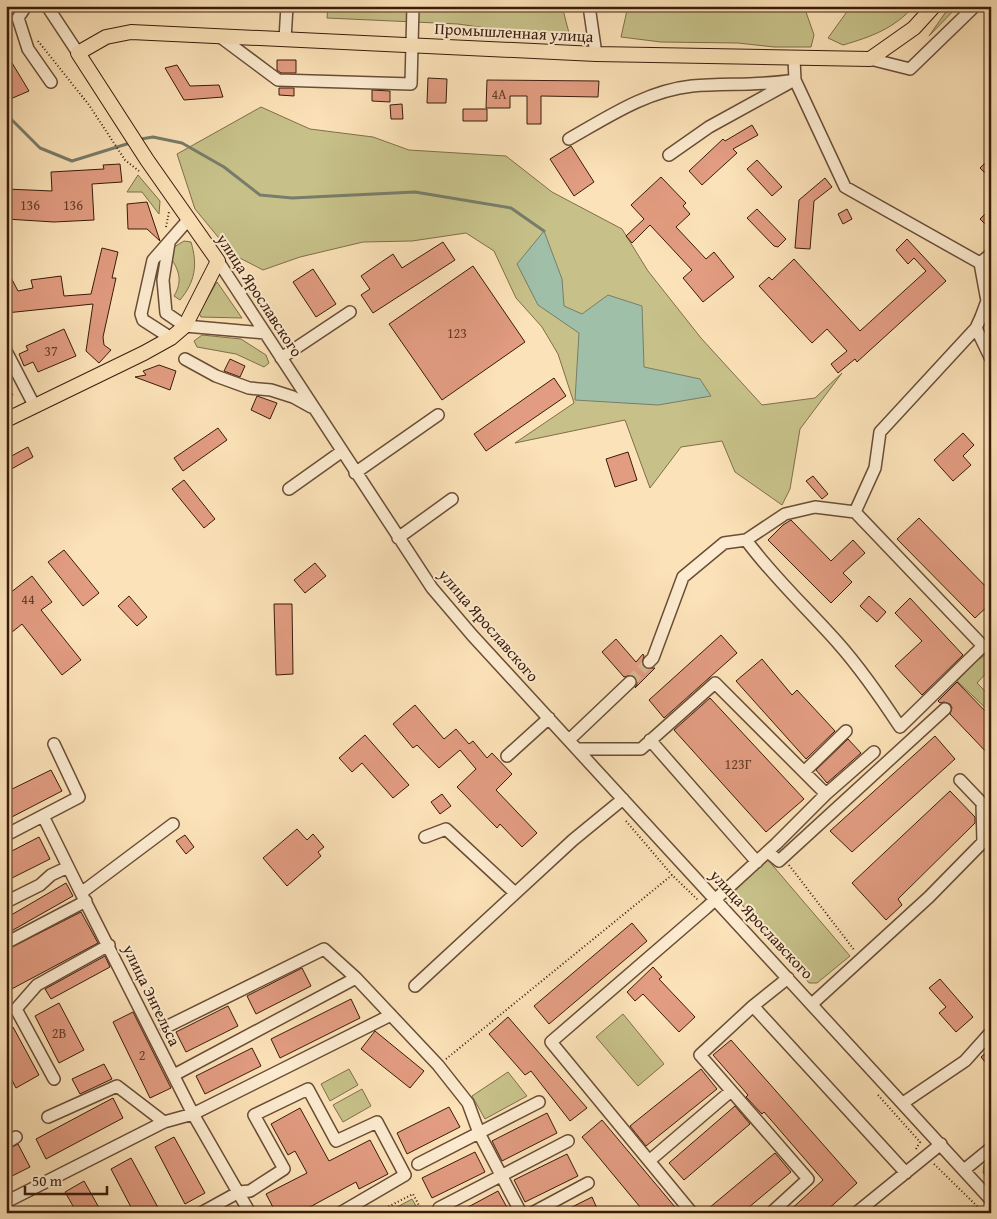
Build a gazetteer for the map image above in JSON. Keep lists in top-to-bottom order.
{
  "streets": {
    "main road": ["Промышленная улица", "улица Ярославского"],
    "street": ["улица Энгельса"]
  },
  "crossings": [
    ["Промышленная улица", "улица Ярославского"]
  ],
  "house_numbers": [
    "4А",
    "136",
    "136",
    "123",
    "37",
    "44",
    "123Г",
    "2В",
    "2"
  ],
  "scale_bar": "50 m"
}
